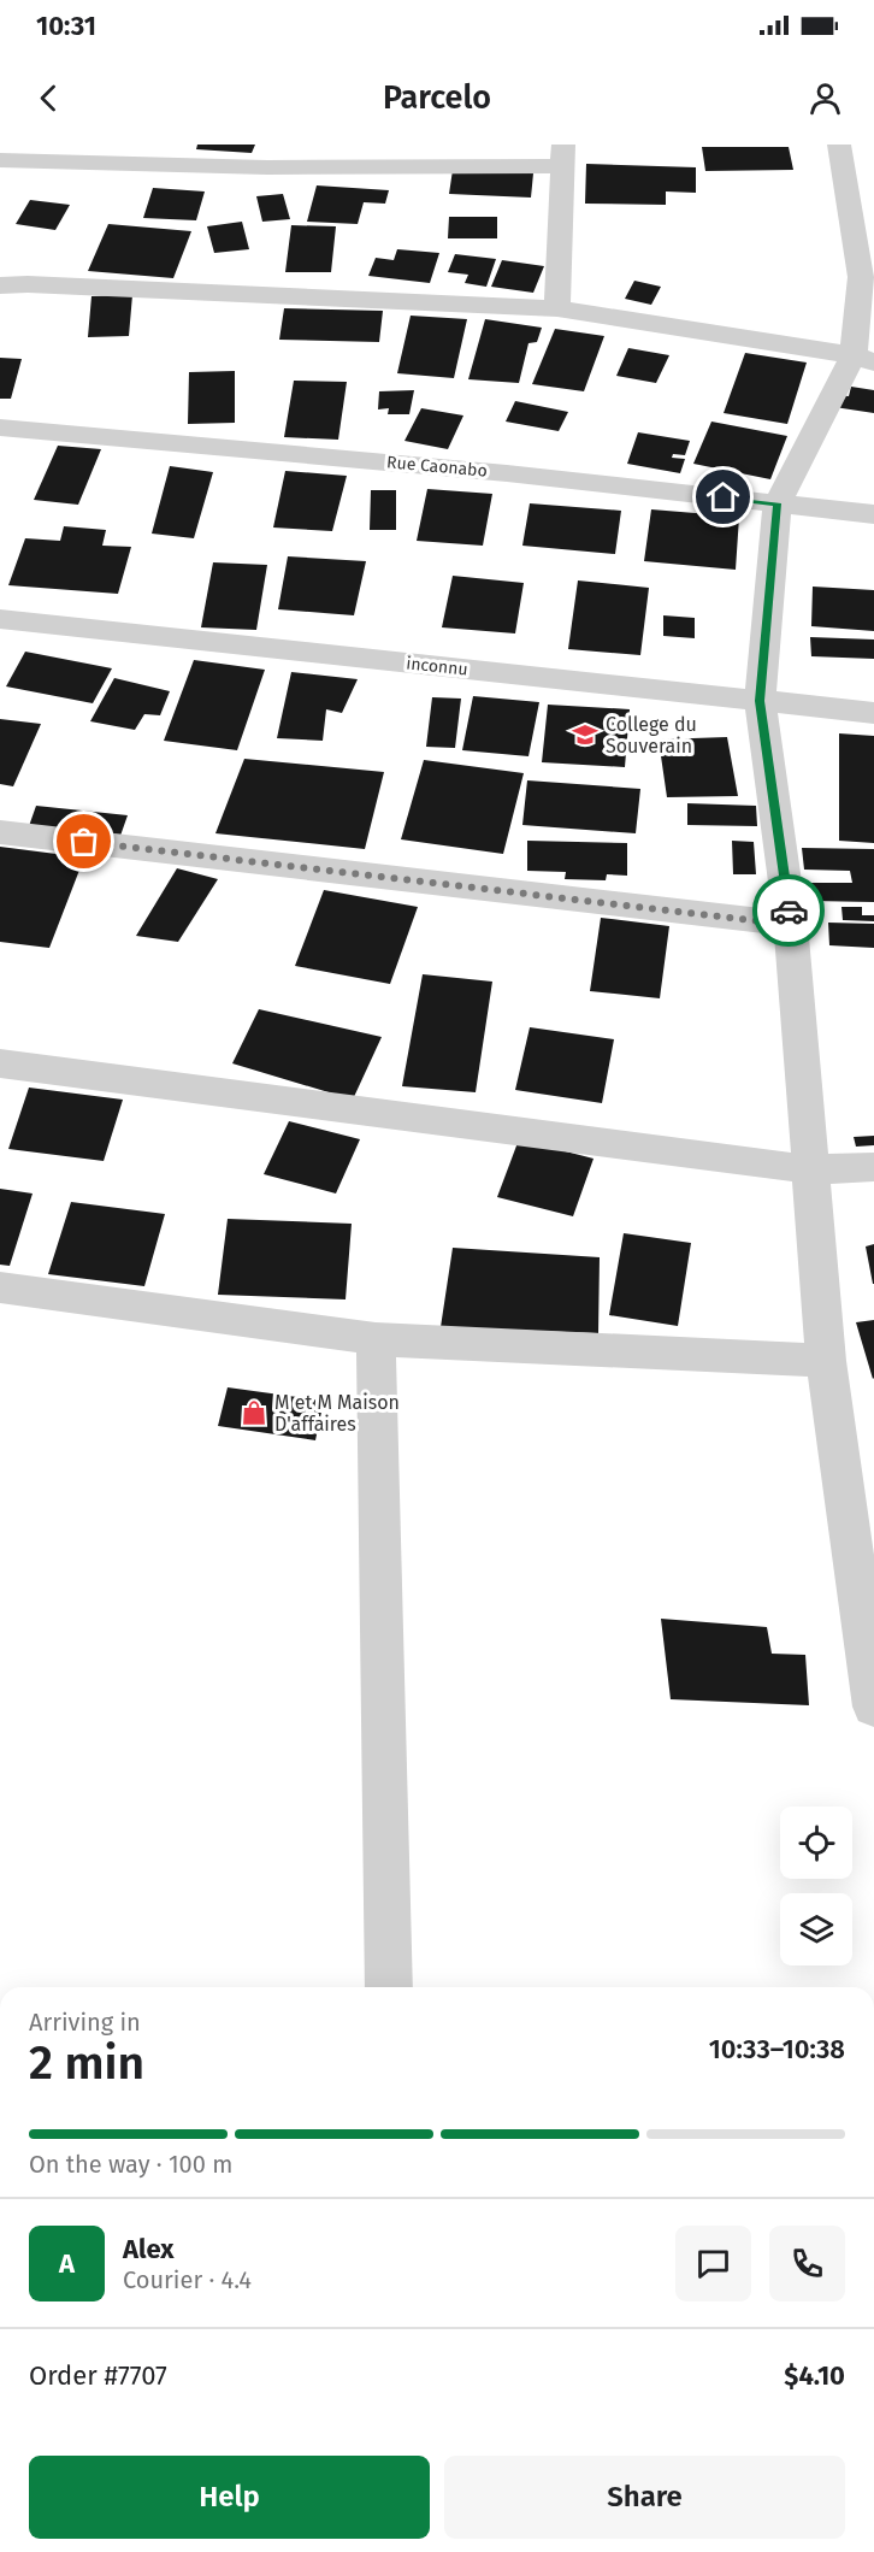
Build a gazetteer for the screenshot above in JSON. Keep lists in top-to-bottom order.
{
  "streets": {
    "street": ["Rue Caonabo", "inconnu"]
  },
  "places": {
    "school or university": ["College du Souverain"],
    "shop": ["M et M Maison D'affaires"]
  },
  "page": {
    "status": "10:31",
    "header": "Parcelo",
    "heading": ["2 min", "Arriving in", "10:33–10:38"],
    "panel": [
      "Alex",
      "Courier · 4.4",
      "Order #7707",
      "$4.10"
    ],
    "bar": "On the way · 100 m",
    "round": "A",
    "buttons": ["Help", "Share"]
  }
}
